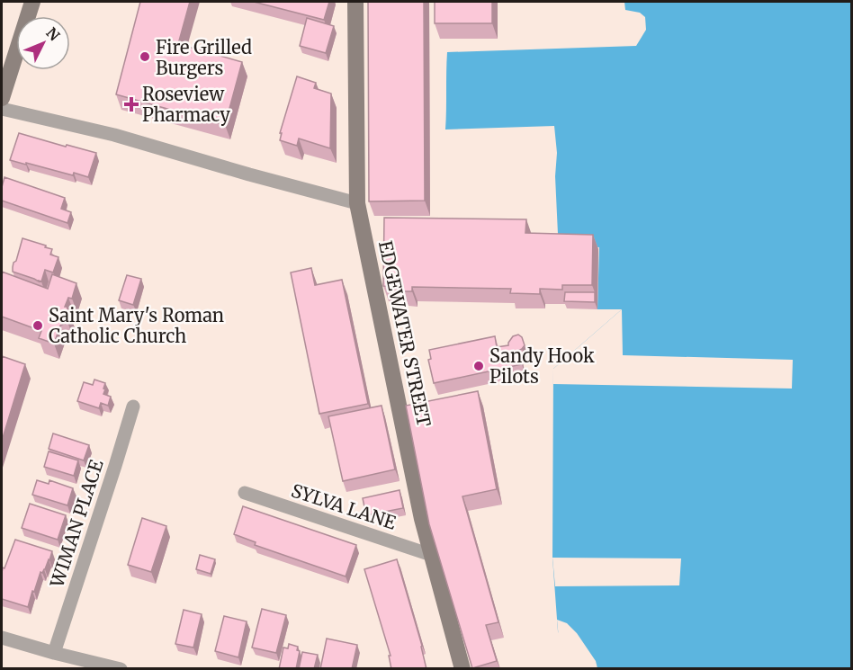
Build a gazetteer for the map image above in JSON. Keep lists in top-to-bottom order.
{
  "streets": {
    "street": ["EDGEWATER STREET", "SYLVA LANE", "WIMAN PLACE"]
  },
  "crossings": [
    ["EDGEWATER STREET", "SYLVA LANE"]
  ],
  "places": {
    "other": ["Fire Grilled Burgers", "Saint Mary's Roman Catholic Church", "Sandy Hook Pilots"],
    "health": ["Roseview Pharmacy"]
  },
  "north": "top right"
}
